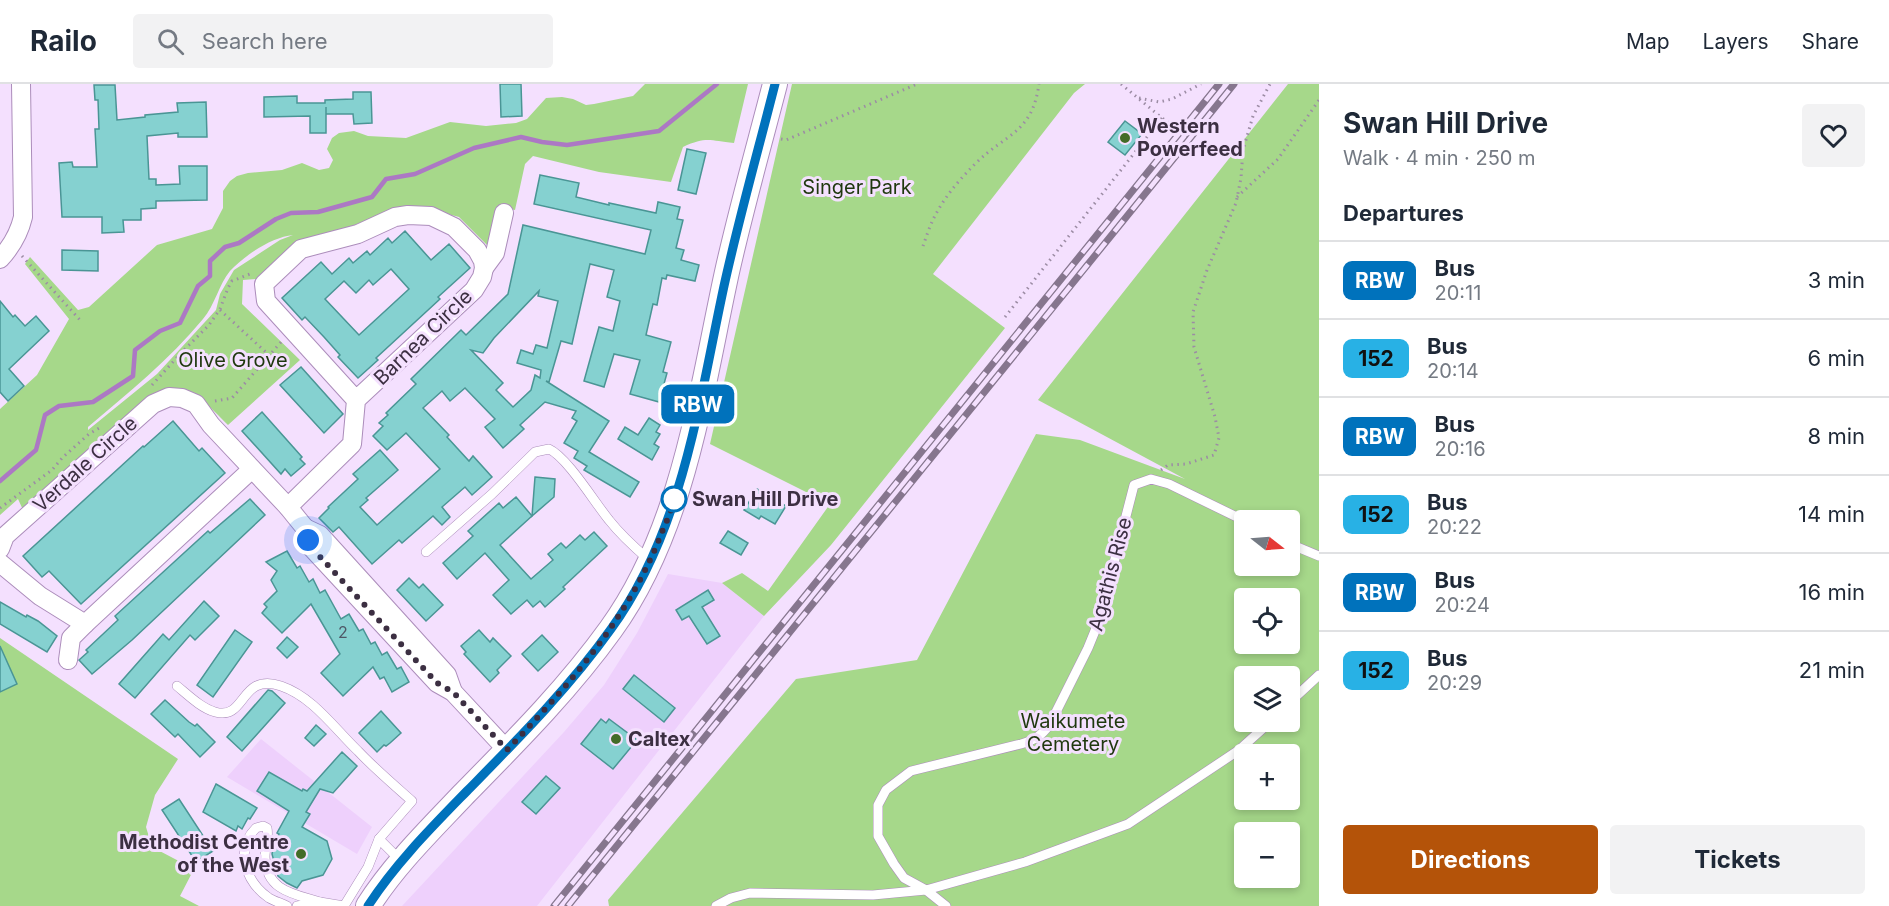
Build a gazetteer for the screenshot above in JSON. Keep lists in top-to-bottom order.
{
  "streets": {
    "street": ["Barnea Circle", "Verdale Circle"],
    "lane": ["Agathis Rise"]
  },
  "parks": ["Singer Park", "Olive Grove", "Waikumete Cemetery"],
  "places": [
    "Western Powerfeed",
    "Swan Hill Drive",
    "Caltex",
    "Methodist Centre of the West"
  ],
  "lines": ["bus line RBW"],
  "house_numbers": ["2"],
  "north": "right",
  "page": {
    "header": "Railo",
    "search": "Search here",
    "nav": ["Map", "Layers", "Share"],
    "on_map": "RBW",
    "heading": [
      ["Swan Hill Drive", "Walk · 4 min · 250 m"],
      "Departures"
    ],
    "list": [
      {
        "mark": "RBW",
        "name": "Bus",
        "note": "20:11",
        "value": "3 min"
      },
      {
        "mark": "152",
        "name": "Bus",
        "note": "20:14",
        "value": "6 min"
      },
      {
        "mark": "RBW",
        "name": "Bus",
        "note": "20:16",
        "value": "8 min"
      },
      {
        "mark": "152",
        "name": "Bus",
        "note": "20:22",
        "value": "14 min"
      },
      {
        "mark": "RBW",
        "name": "Bus",
        "note": "20:24",
        "value": "16 min"
      },
      {
        "mark": "152",
        "name": "Bus",
        "note": "20:29",
        "value": "21 min"
      }
    ],
    "map_buttons": ["+", "−"],
    "buttons": ["Directions", "Tickets"]
  }
}
